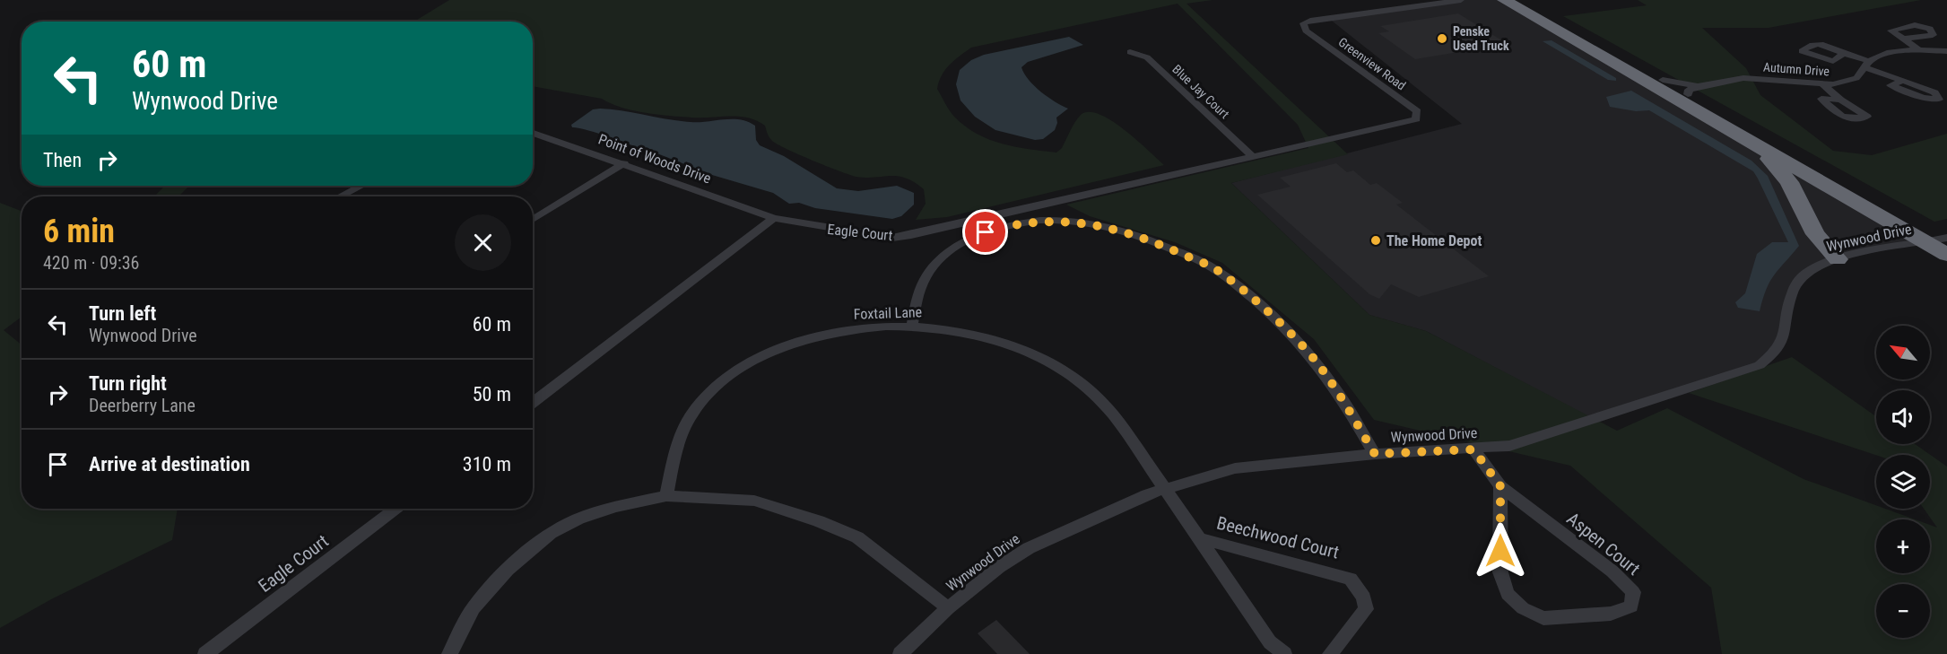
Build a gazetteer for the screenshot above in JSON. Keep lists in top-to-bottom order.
{
  "streets": {
    "street": [
      "Greenview Road",
      "Autumn Drive",
      "Blue Jay Court",
      "Point of Woods Drive",
      "Eagle Court",
      "Wynwood Drive",
      "Foxtail Lane",
      "Beechwood Court",
      "Aspen Court"
    ]
  },
  "crossings": [
    ["Greenview Road", "Blue Jay Court"],
    ["Greenview Road", "Eagle Court"],
    ["Blue Jay Court", "Eagle Court"],
    ["Point of Woods Drive", "Eagle Court"],
    ["Wynwood Drive", "Foxtail Lane"],
    ["Wynwood Drive", "Beechwood Court"],
    ["Wynwood Drive", "Aspen Court"],
    ["Foxtail Lane", "Beechwood Court"]
  ],
  "places": ["Penske Used Truck", "The Home Depot"],
  "north": "top left",
  "page": {
    "turn": ["60 m", "Wynwood Drive"],
    "then": "Then",
    "heading": ["6 min", "420 m · 09:36"],
    "list": [
      {
        "name": "Turn left",
        "note": "Wynwood Drive",
        "value": "60 m"
      },
      {
        "name": "Turn right",
        "note": "Deerberry Lane",
        "value": "50 m"
      },
      {
        "name": "Arrive at destination",
        "value": "310 m"
      }
    ],
    "map_buttons": ["+", "−"]
  }
}
